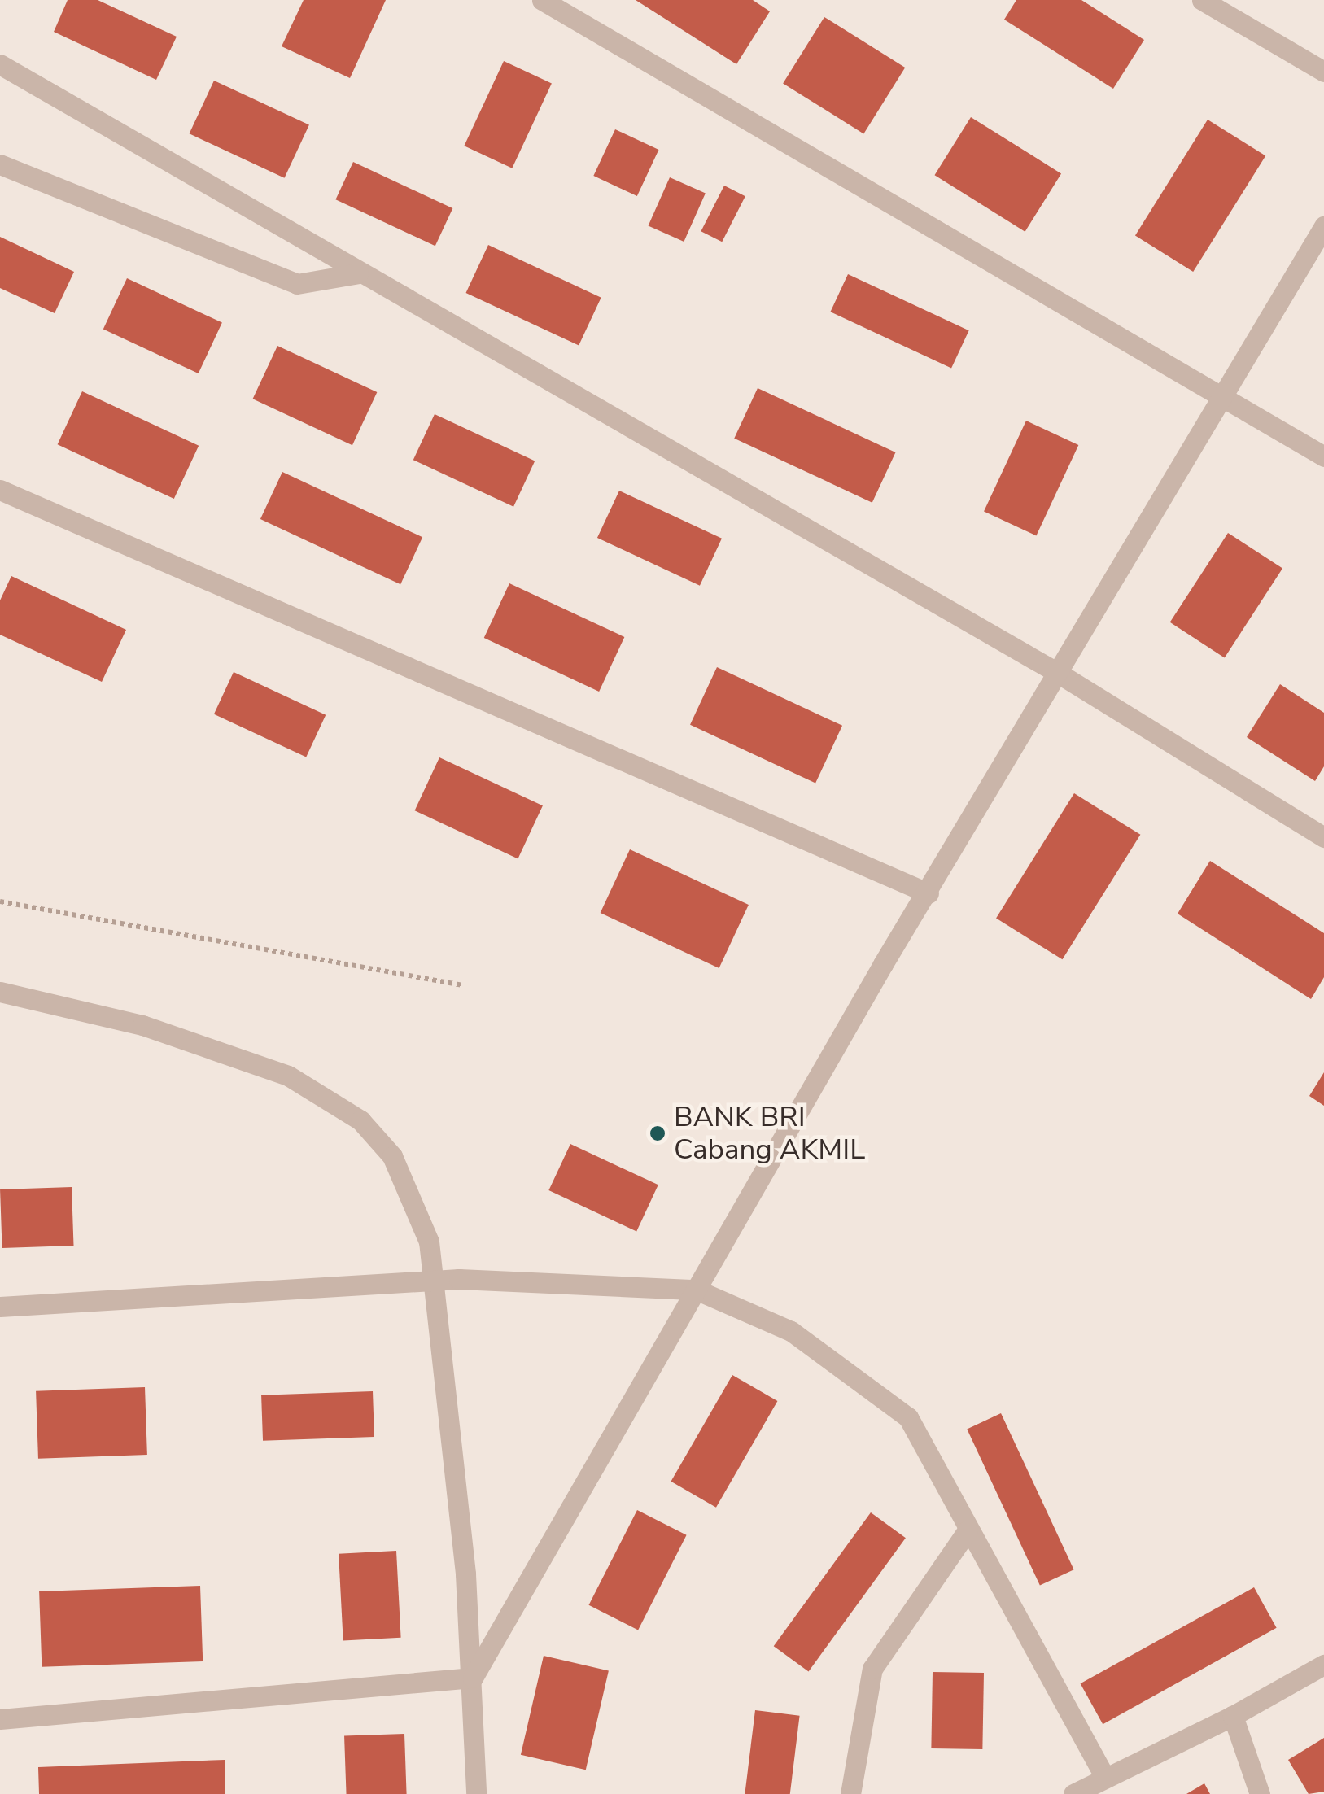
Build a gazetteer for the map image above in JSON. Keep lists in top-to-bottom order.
{
  "places": ["BANK BRI Cabang AKMIL"]
}
